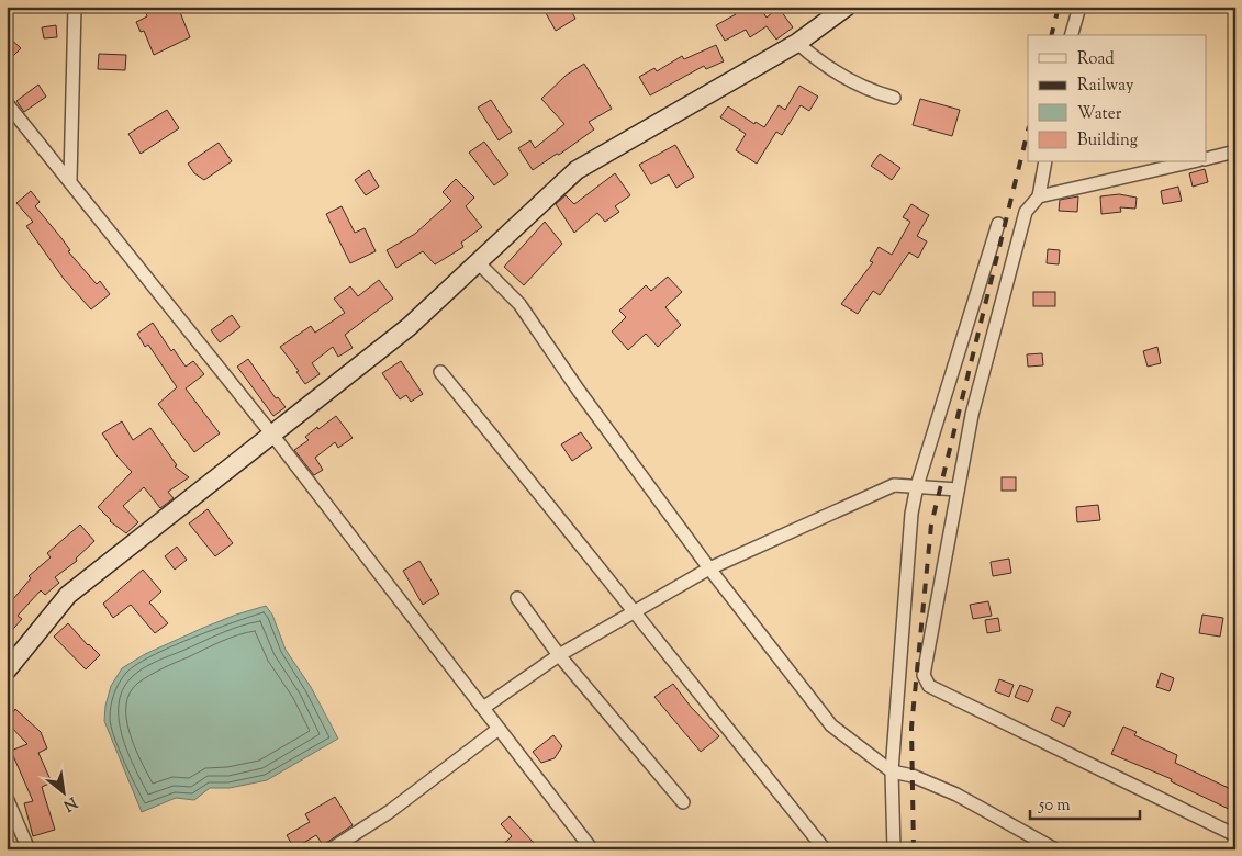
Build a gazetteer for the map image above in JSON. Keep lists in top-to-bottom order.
{
  "legend": [
    "Road",
    "Railway",
    "Water",
    "Building"
  ],
  "scale_bar": "50 m",
  "north": "bottom right"
}
